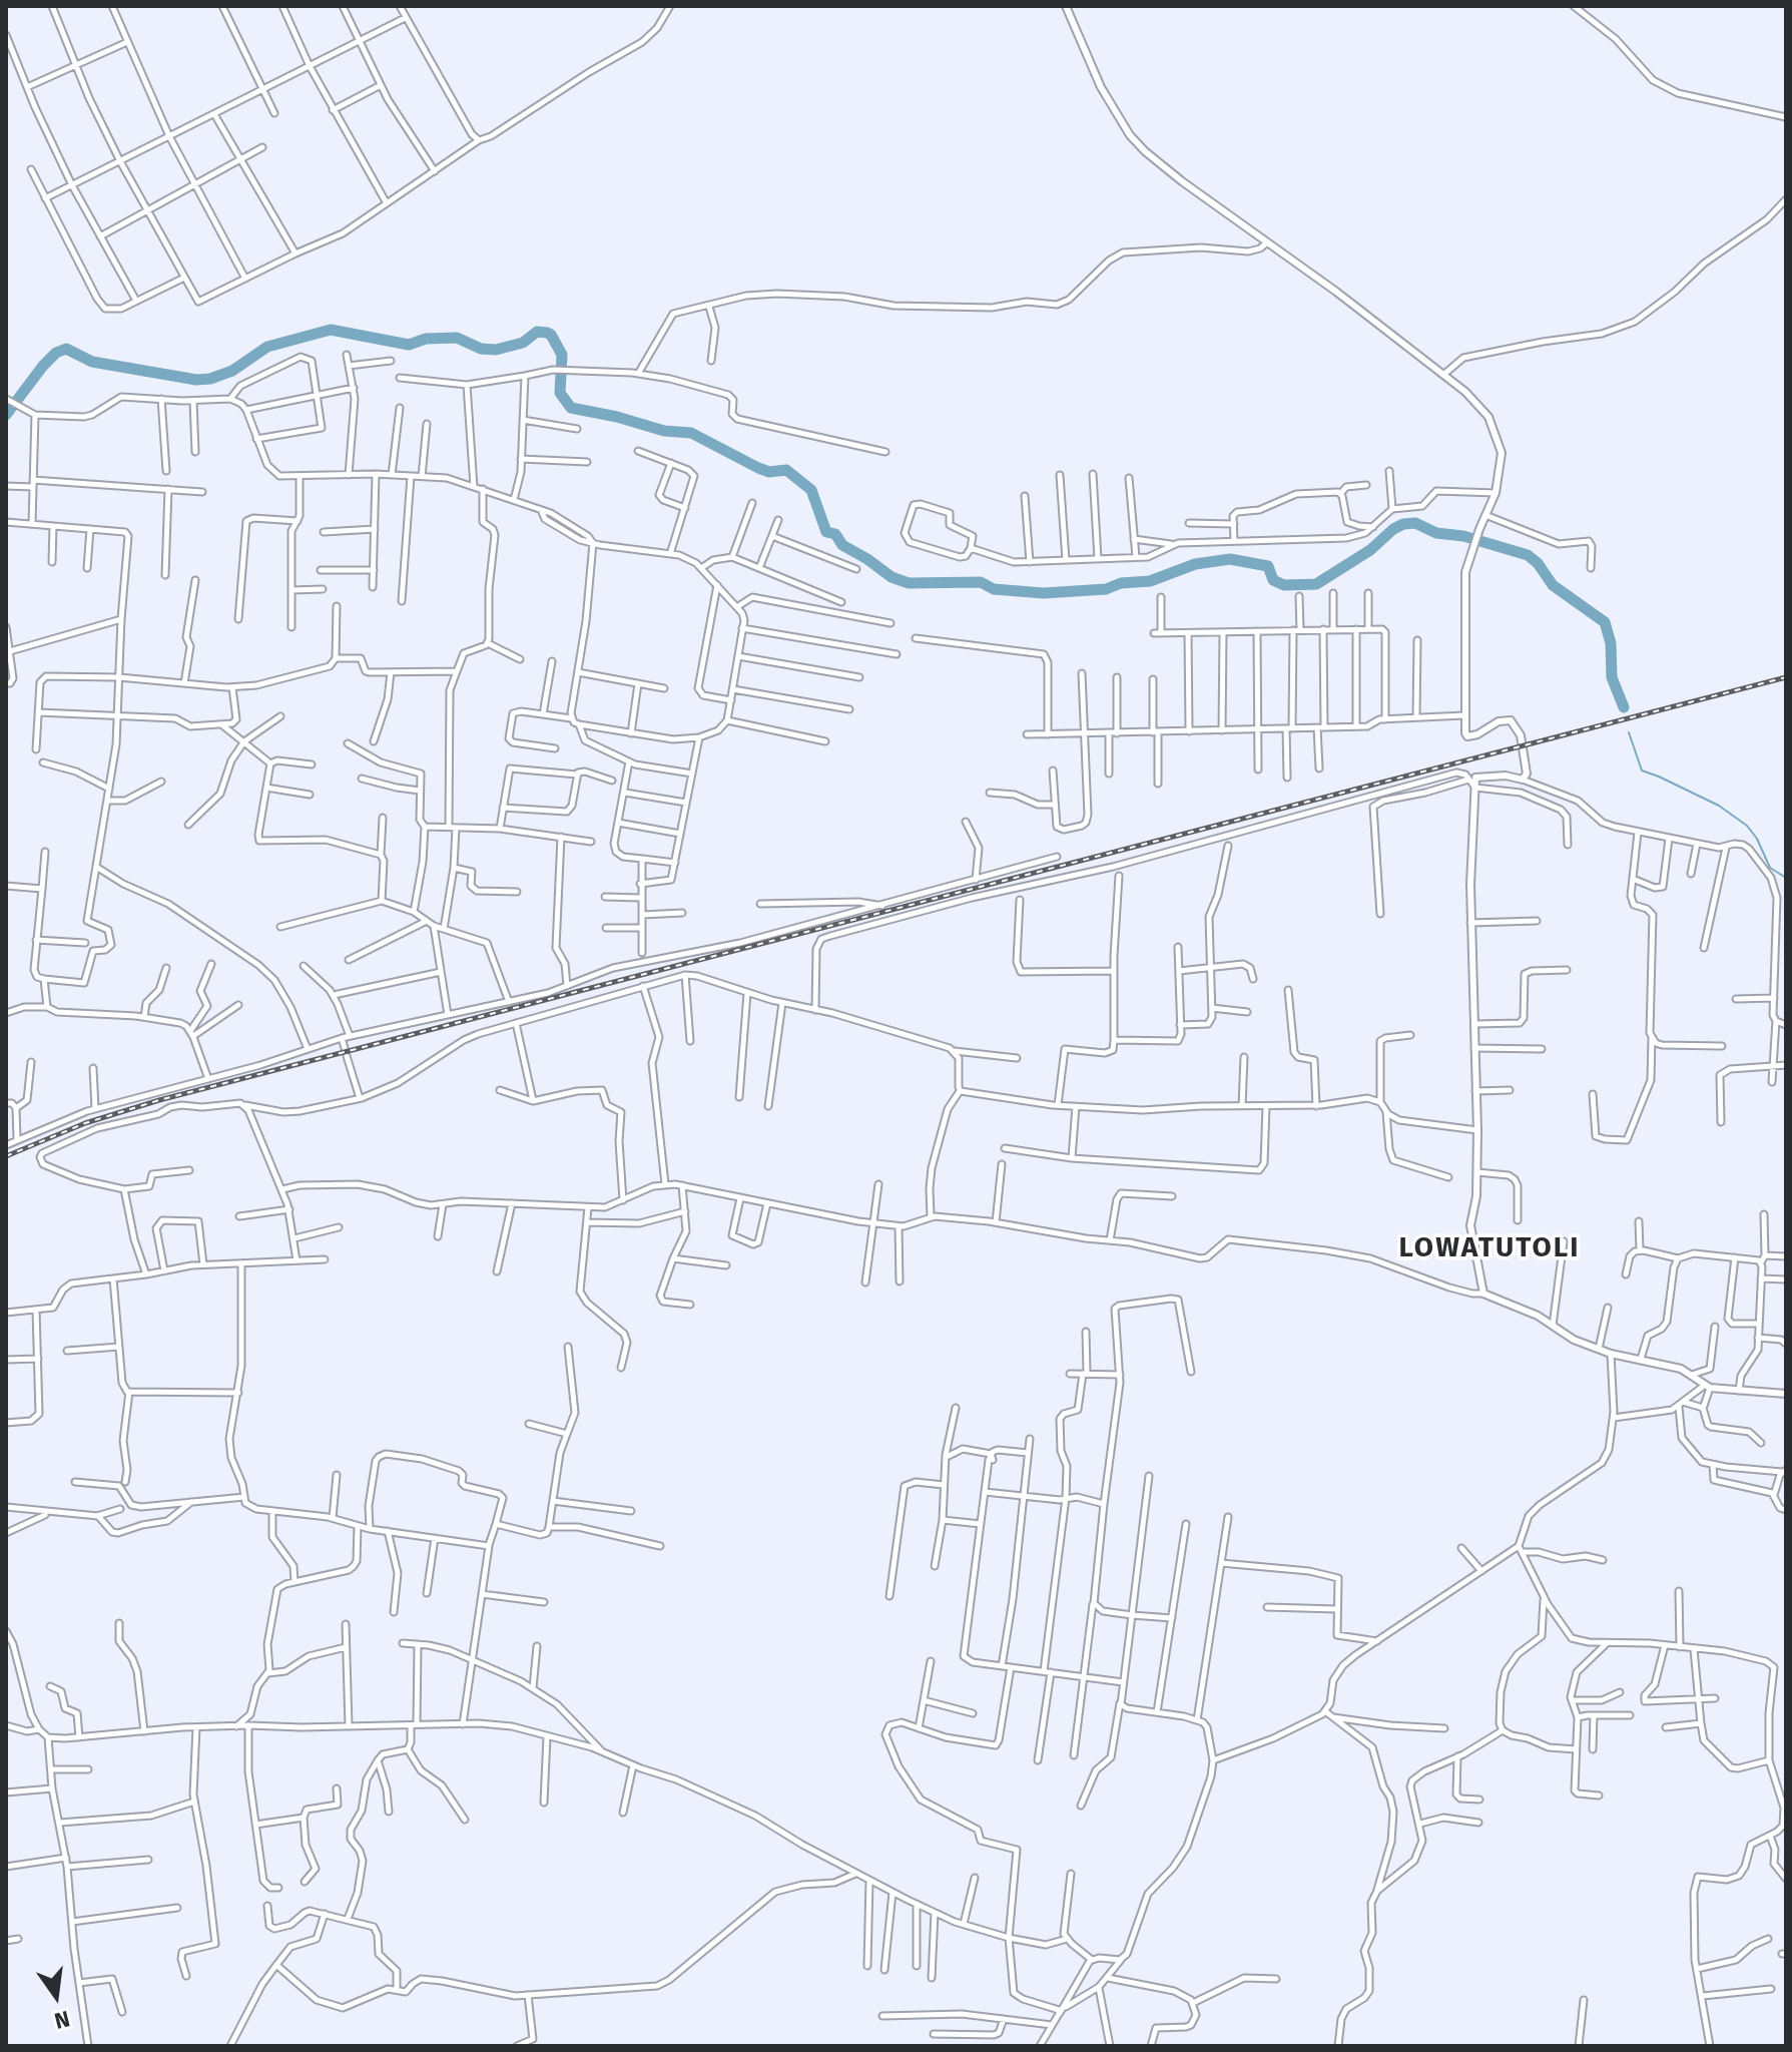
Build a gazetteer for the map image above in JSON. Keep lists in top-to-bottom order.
{
  "districts": ["LOWATUTOLI"],
  "north": "bottom"
}
